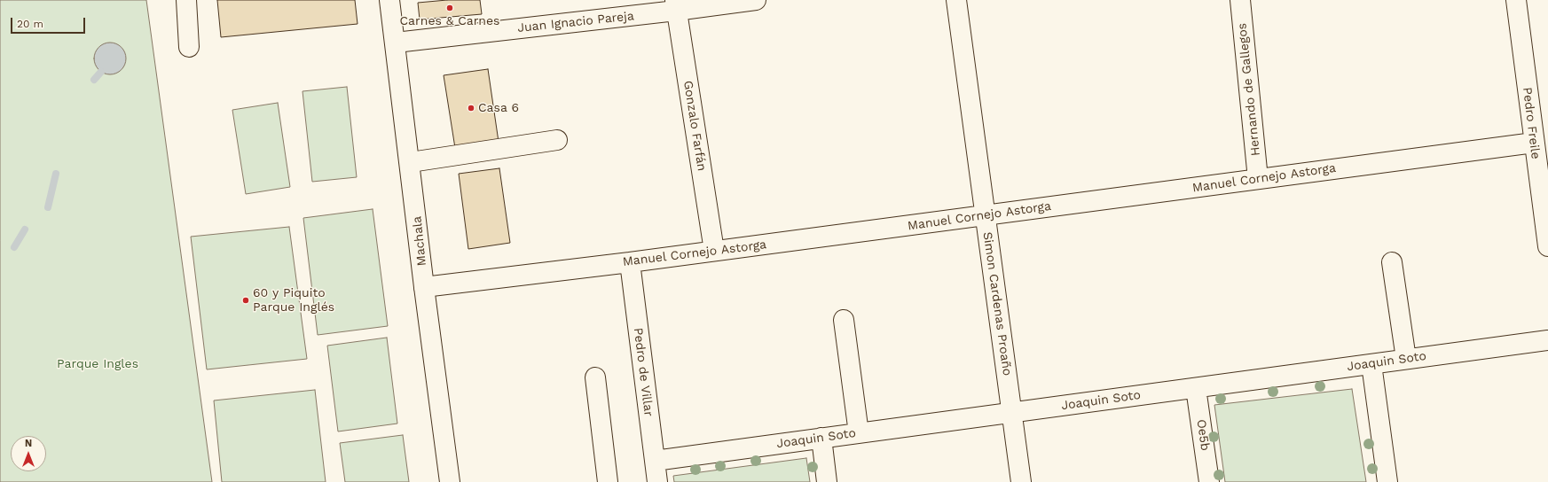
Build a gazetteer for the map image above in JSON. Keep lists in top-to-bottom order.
{
  "streets": {
    "street": [
      "Juan Ignacio Pareja",
      "Hernando de Gallegos",
      "Pedro Freile",
      "Gonzalo Farfán",
      "Manuel Cornejo Astorga",
      "Machala",
      "Simon Cardenas Proaño",
      "Joaquin Soto",
      "Pedro de Villar",
      "Oe5b"
    ]
  },
  "crossings": [
    ["Juan Ignacio Pareja", "Gonzalo Farfán"],
    ["Juan Ignacio Pareja", "Machala"],
    ["Hernando de Gallegos", "Manuel Cornejo Astorga"],
    ["Pedro Freile", "Manuel Cornejo Astorga"],
    ["Gonzalo Farfán", "Manuel Cornejo Astorga"],
    ["Manuel Cornejo Astorga", "Machala"],
    ["Manuel Cornejo Astorga", "Simon Cardenas Proaño"],
    ["Manuel Cornejo Astorga", "Pedro de Villar"],
    ["Simon Cardenas Proaño", "Joaquin Soto"],
    ["Joaquin Soto", "Pedro de Villar"],
    ["Joaquin Soto", "Oe5b"]
  ],
  "parks": ["Parque Ingles"],
  "places": ["Carnes & Carnes", "Casa 6", "60 y Piquito Parque Inglés"],
  "scale_bar": "20 m",
  "north": "top"
}
